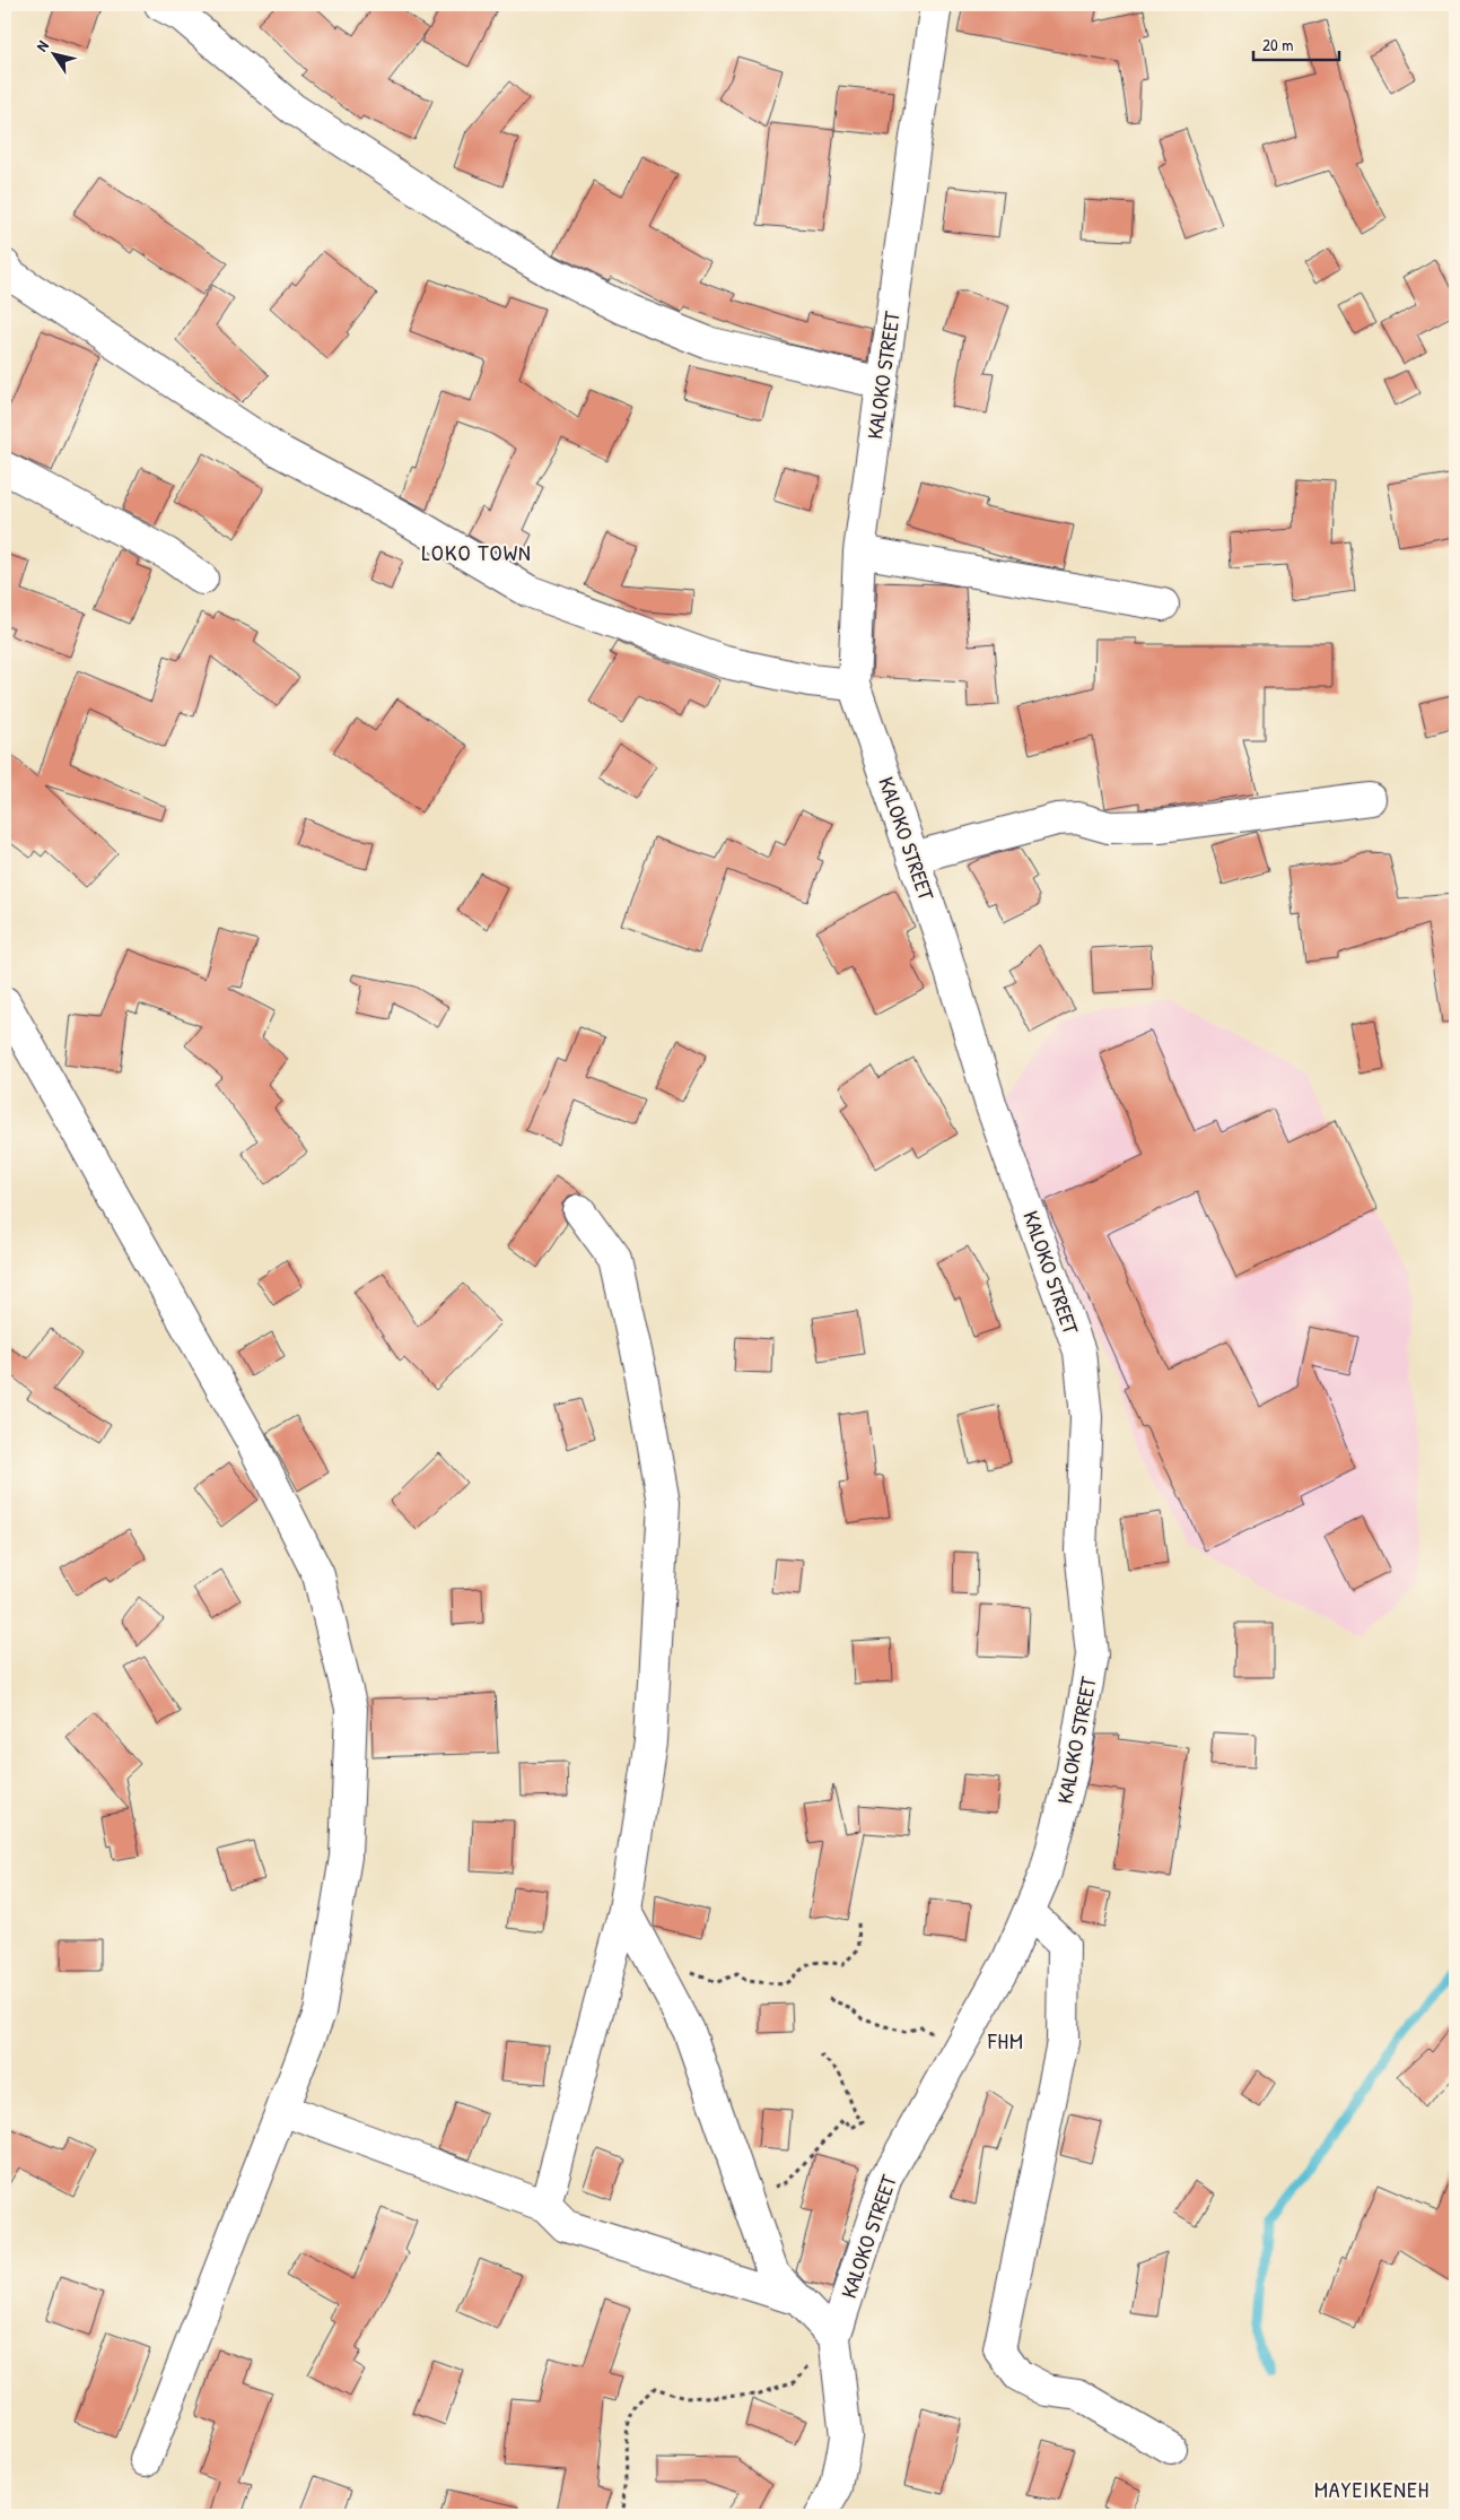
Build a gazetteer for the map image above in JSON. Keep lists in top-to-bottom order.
{
  "streets": {
    "street": ["KALOKO STREET"]
  },
  "districts": ["LOKO TOWN", "FHM", "MAYEIKENEH"],
  "scale_bar": "20 m",
  "north": "top left"
}
